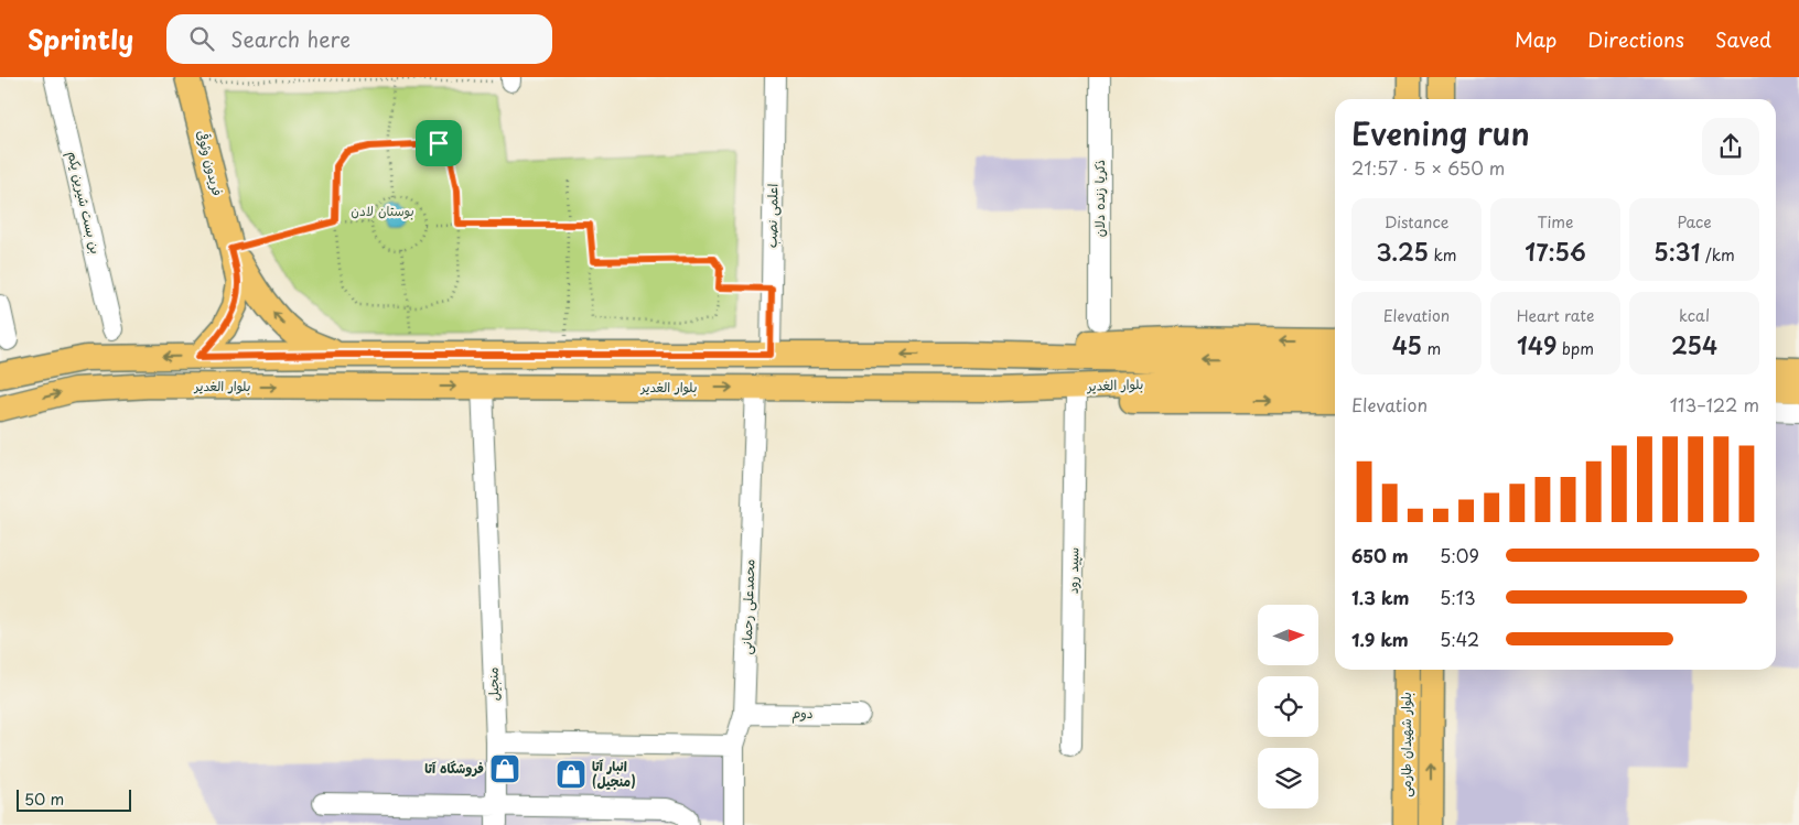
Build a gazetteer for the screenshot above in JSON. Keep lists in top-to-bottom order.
{
  "streets": {
    "main road": ["فریدون وثوقی", "بلوار الغدیر", "بلوار شهیدان طارمی"],
    "street": [
      "ذکریا زنده دلان",
      "بن بست شیرین یکم",
      "اعلمی نصب",
      "سپید رود",
      "محمدعلی رحمانی",
      "منجیل",
      "دوم"
    ]
  },
  "crossings": [
    ["اعلمی نصب", "بلوار الغدیر"],
    ["بلوار الغدیر", "محمدعلی رحمانی"],
    ["بلوار الغدیر", "منجیل"],
    ["محمدعلی رحمانی", "دوم"]
  ],
  "parks": ["بوستان لادن"],
  "places": {
    "shop": ["فروشگاه آتا", "انبار آتا (منجیل)"]
  },
  "scale_bar": "50 m",
  "north": "right",
  "page": {
    "header": "Sprintly",
    "search": "Search here",
    "nav": ["Map", "Directions", "Saved"],
    "heading": ["Evening run", "21:57 · 5 × 650 m"],
    "stats": [
      ["Distance", "3.25 km"],
      ["Time", "17:56"],
      ["Pace", "5:31 /km"],
      ["Elevation", "45 m"],
      ["Heart rate", "149 bpm"],
      ["kcal", "254"]
    ],
    "chart": ["Elevation", "113–122 m"],
    "list": [
      {
        "name": "650 m",
        "note": "5:09"
      },
      {
        "name": "1.3 km",
        "note": "5:13"
      },
      {
        "name": "1.9 km",
        "note": "5:42"
      }
    ],
    "scale": "50 m"
  }
}
